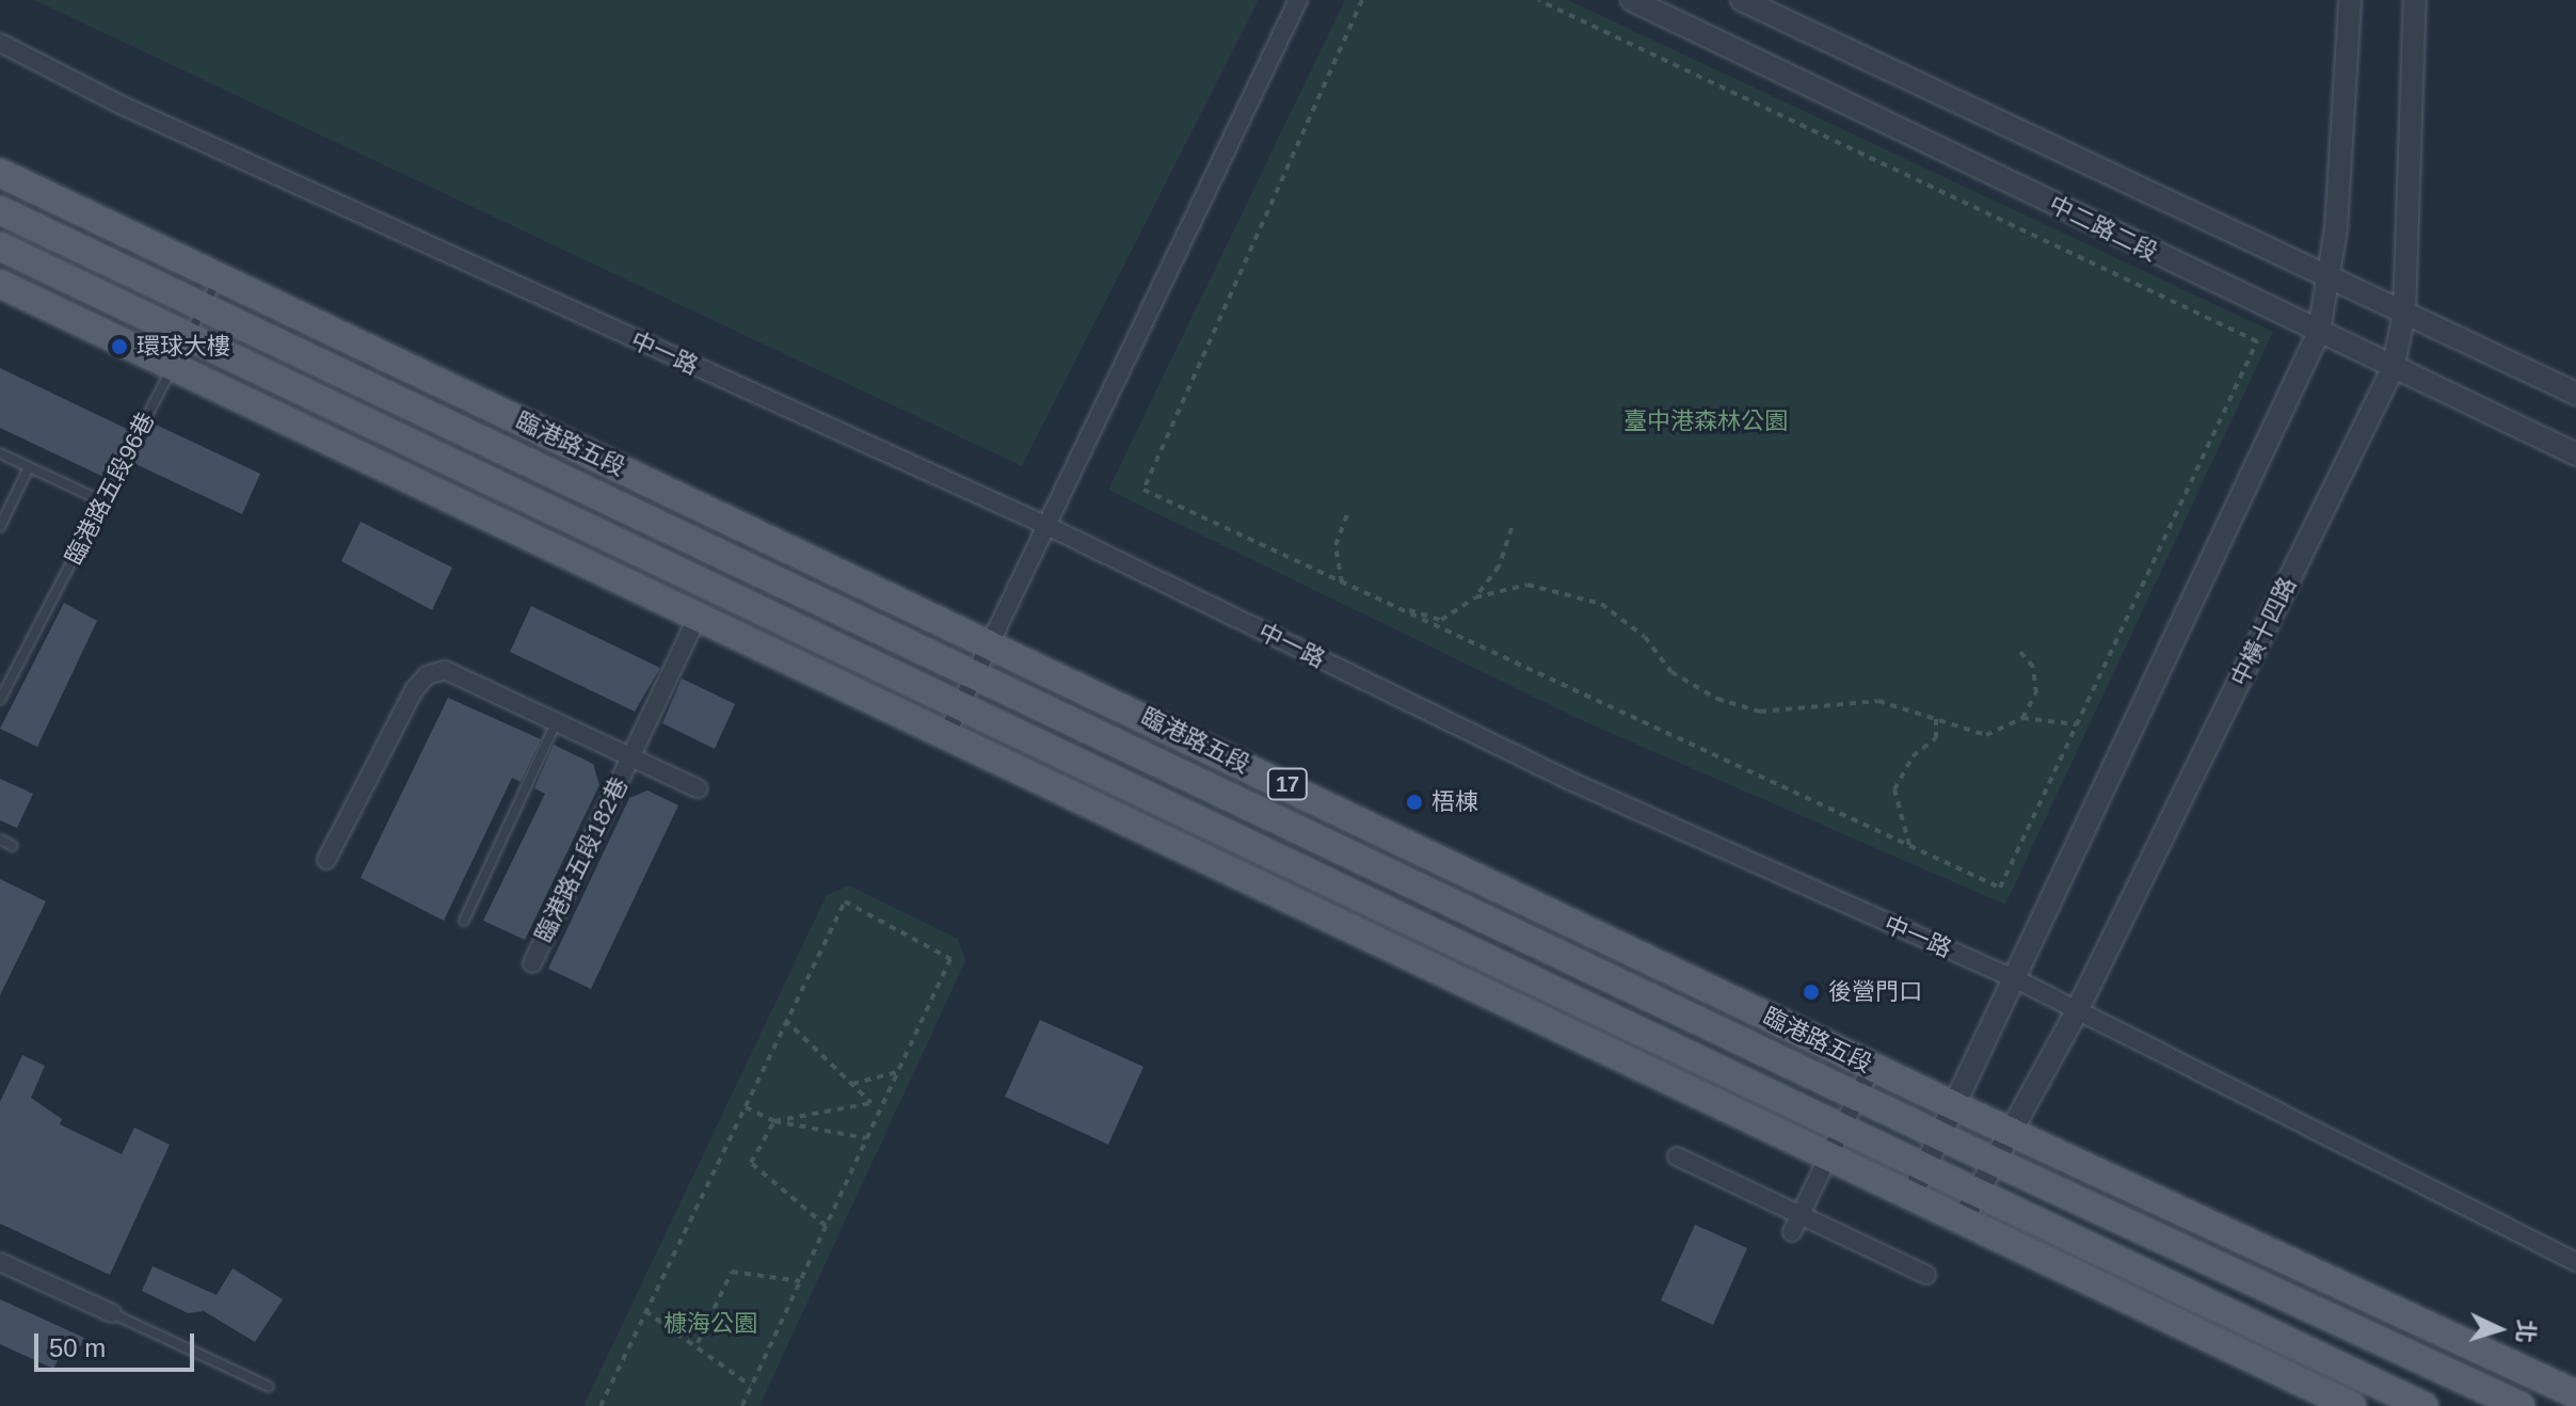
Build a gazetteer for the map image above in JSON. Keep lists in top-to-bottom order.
{
  "streets": {
    "main road": ["臨港路五段", "17"],
    "street": [
      "中二路二段",
      "中一路",
      "中橫十四路",
      "臨港路五段182巷"
    ],
    "lane": ["臨港路五段96巷"]
  },
  "crossings": [
    ["中二路二段", "中橫十四路"],
    ["中一路", "中橫十四路"],
    ["臨港路五段", "臨港路五段96巷"],
    ["臨港路五段", "中橫十四路"]
  ],
  "parks": ["臺中港森林公園", "槺海公園"],
  "places": ["環球大樓", "梧棟", "後營門口"],
  "scale_bar": "50 m",
  "north": "right"
}
